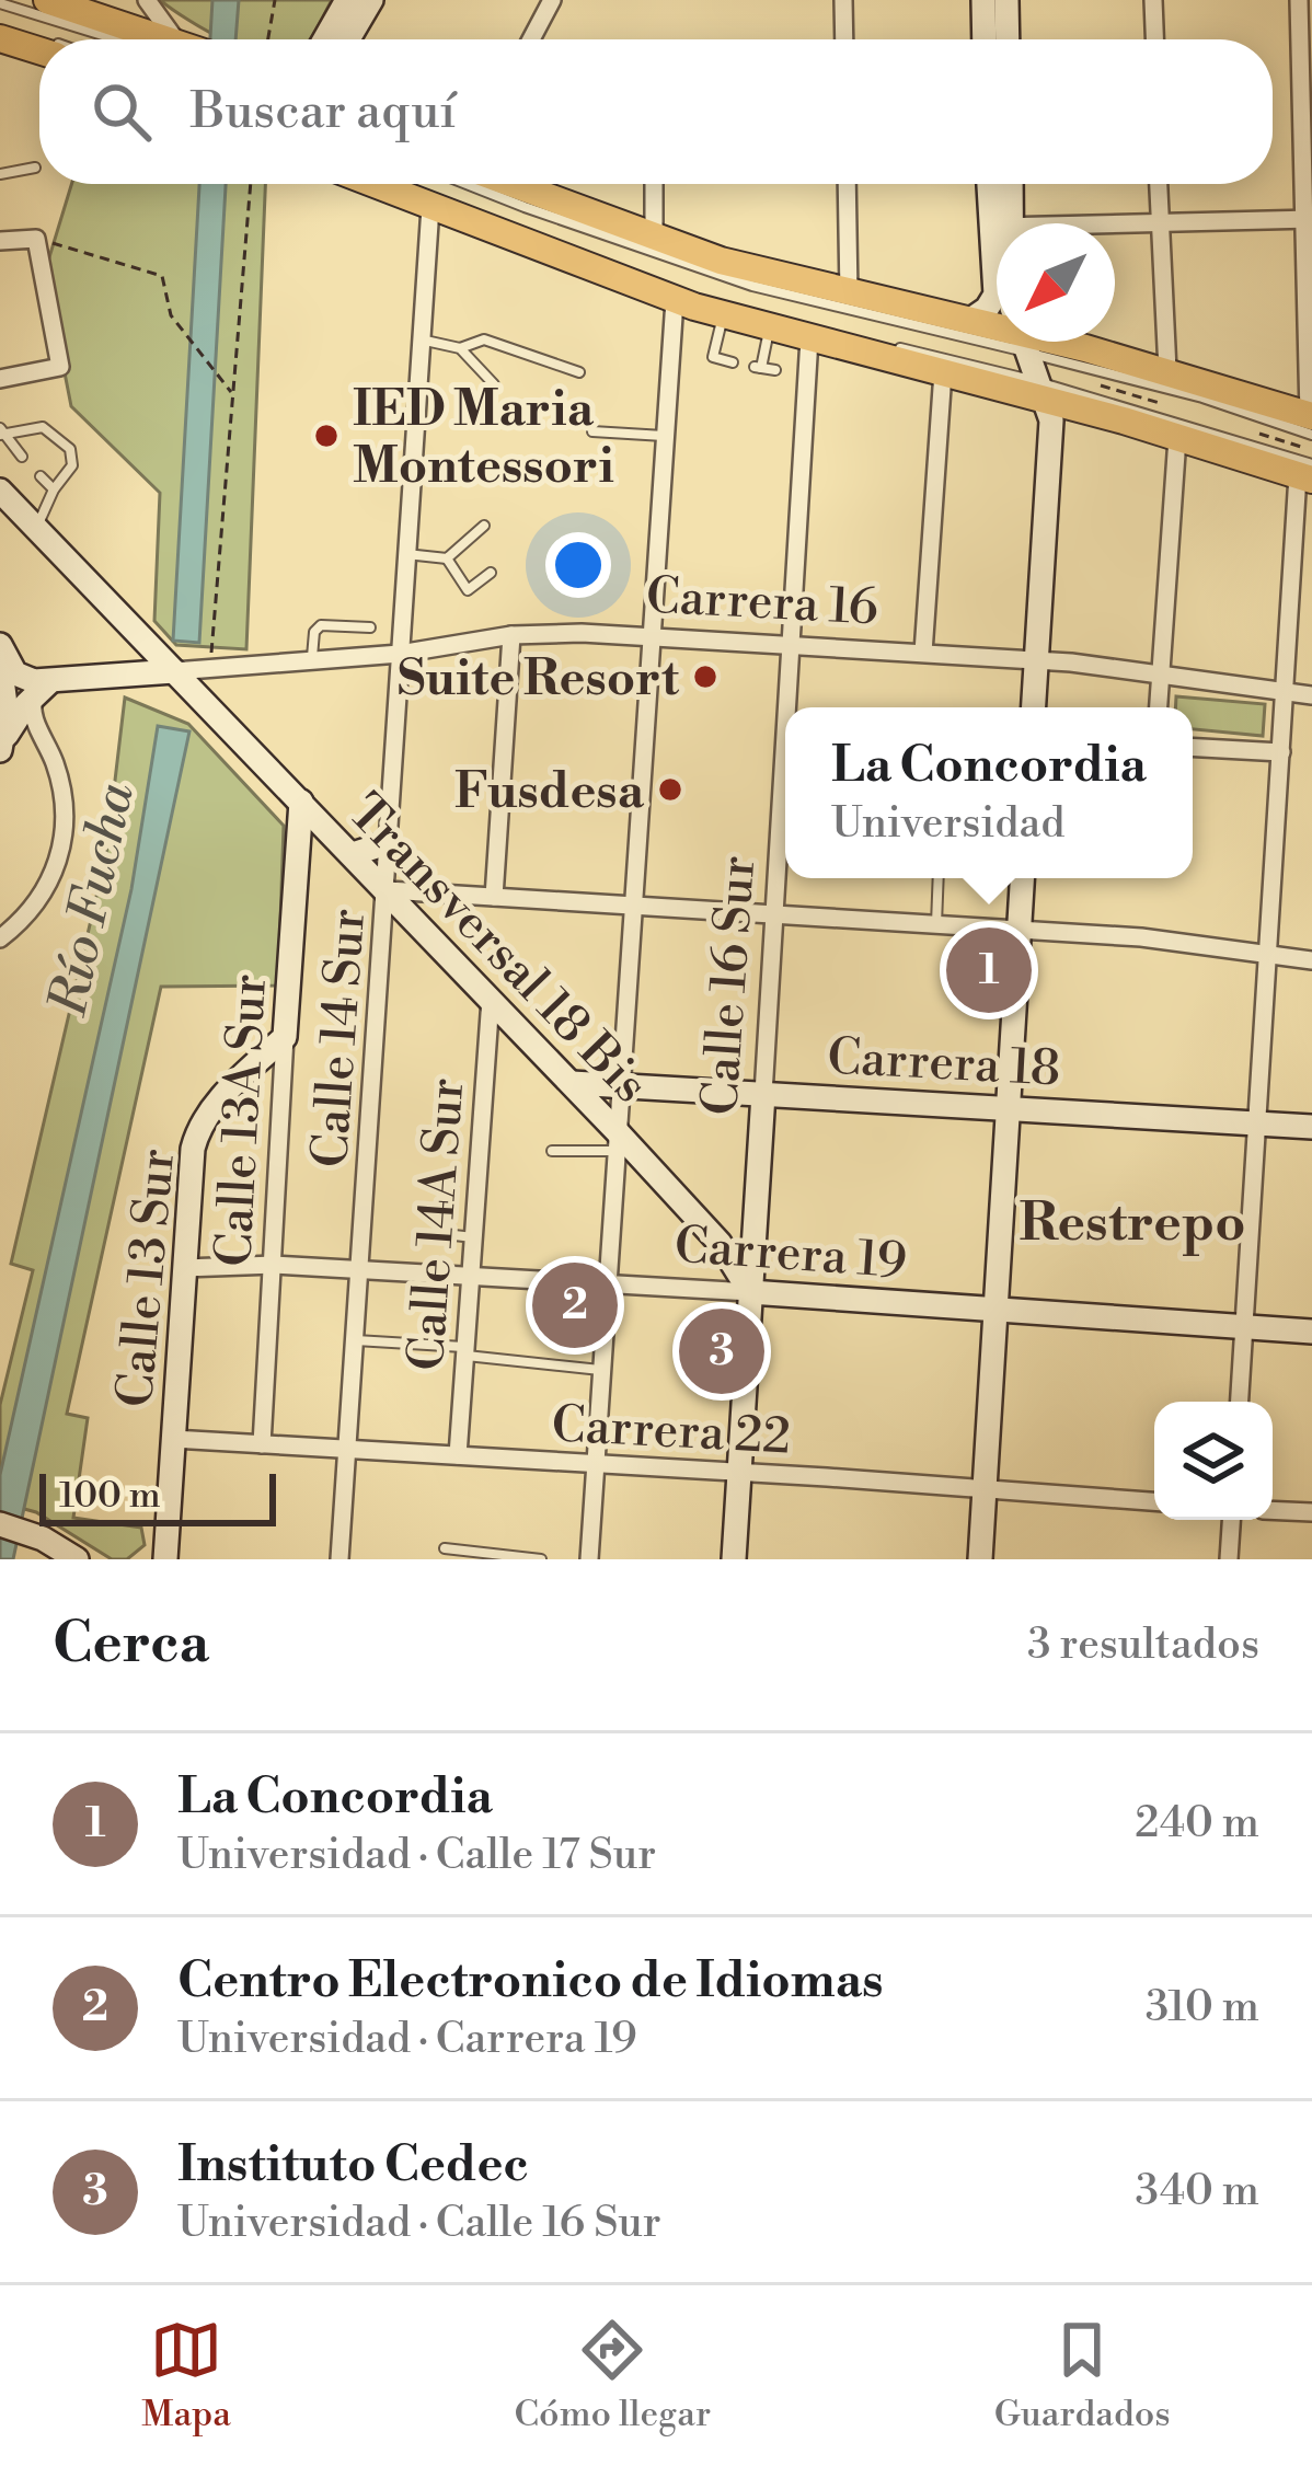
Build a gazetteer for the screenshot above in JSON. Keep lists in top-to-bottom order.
{
  "streets": {
    "street": [
      "Carrera 16",
      "Transversal 18 Bis",
      "Calle 16 Sur",
      "Calle 14 Sur",
      "Carrera 18",
      "Calle 13A Sur",
      "Calle 14A Sur",
      "Carrera 19",
      "Calle 13 Sur",
      "Carrera 22"
    ]
  },
  "crossings": [
    ["Carrera 16", "Transversal 18 Bis"],
    ["Carrera 16", "Calle 16 Sur"],
    ["Carrera 16", "Calle 14 Sur"],
    ["Transversal 18 Bis", "Calle 16 Sur"],
    ["Transversal 18 Bis", "Calle 14 Sur"],
    ["Transversal 18 Bis", "Carrera 18"],
    ["Transversal 18 Bis", "Calle 13A Sur"],
    ["Transversal 18 Bis", "Calle 14A Sur"],
    ["Transversal 18 Bis", "Carrera 19"],
    ["Calle 16 Sur", "Carrera 18"],
    ["Calle 16 Sur", "Carrera 19"],
    ["Calle 16 Sur", "Carrera 22"],
    ["Calle 14 Sur", "Carrera 19"],
    ["Calle 14 Sur", "Carrera 22"],
    ["Calle 13A Sur", "Carrera 19"],
    ["Calle 13A Sur", "Calle 13 Sur"],
    ["Calle 13A Sur", "Carrera 22"],
    ["Calle 14A Sur", "Carrera 19"],
    ["Calle 14A Sur", "Carrera 22"],
    ["Carrera 19", "Calle 13 Sur"],
    ["Calle 13 Sur", "Carrera 22"]
  ],
  "districts": ["Restrepo"],
  "water": ["Río Fucha"],
  "places": ["IED Maria Montessori", "Suite Resort", "Fusdesa"],
  "scale_bar": "100 m",
  "north": "bottom left",
  "page": {
    "search": "Buscar aquí",
    "popup": ["La Concordia", "Universidad"],
    "pins": ["1", "2", "3"],
    "scale": "100 m",
    "heading": ["Cerca", "3 resultados"],
    "list": [
      {
        "mark": "1",
        "name": "La Concordia",
        "note": "Universidad · Calle 17 Sur",
        "value": "240 m"
      },
      {
        "mark": "2",
        "name": "Centro Electronico de Idiomas",
        "note": "Universidad · Carrera 19",
        "value": "310 m"
      },
      {
        "mark": "3",
        "name": "Instituto Cedec",
        "note": "Universidad · Calle 16 Sur",
        "value": "340 m"
      }
    ],
    "nav": ["Mapa", "Cómo llegar", "Guardados"]
  }
}
